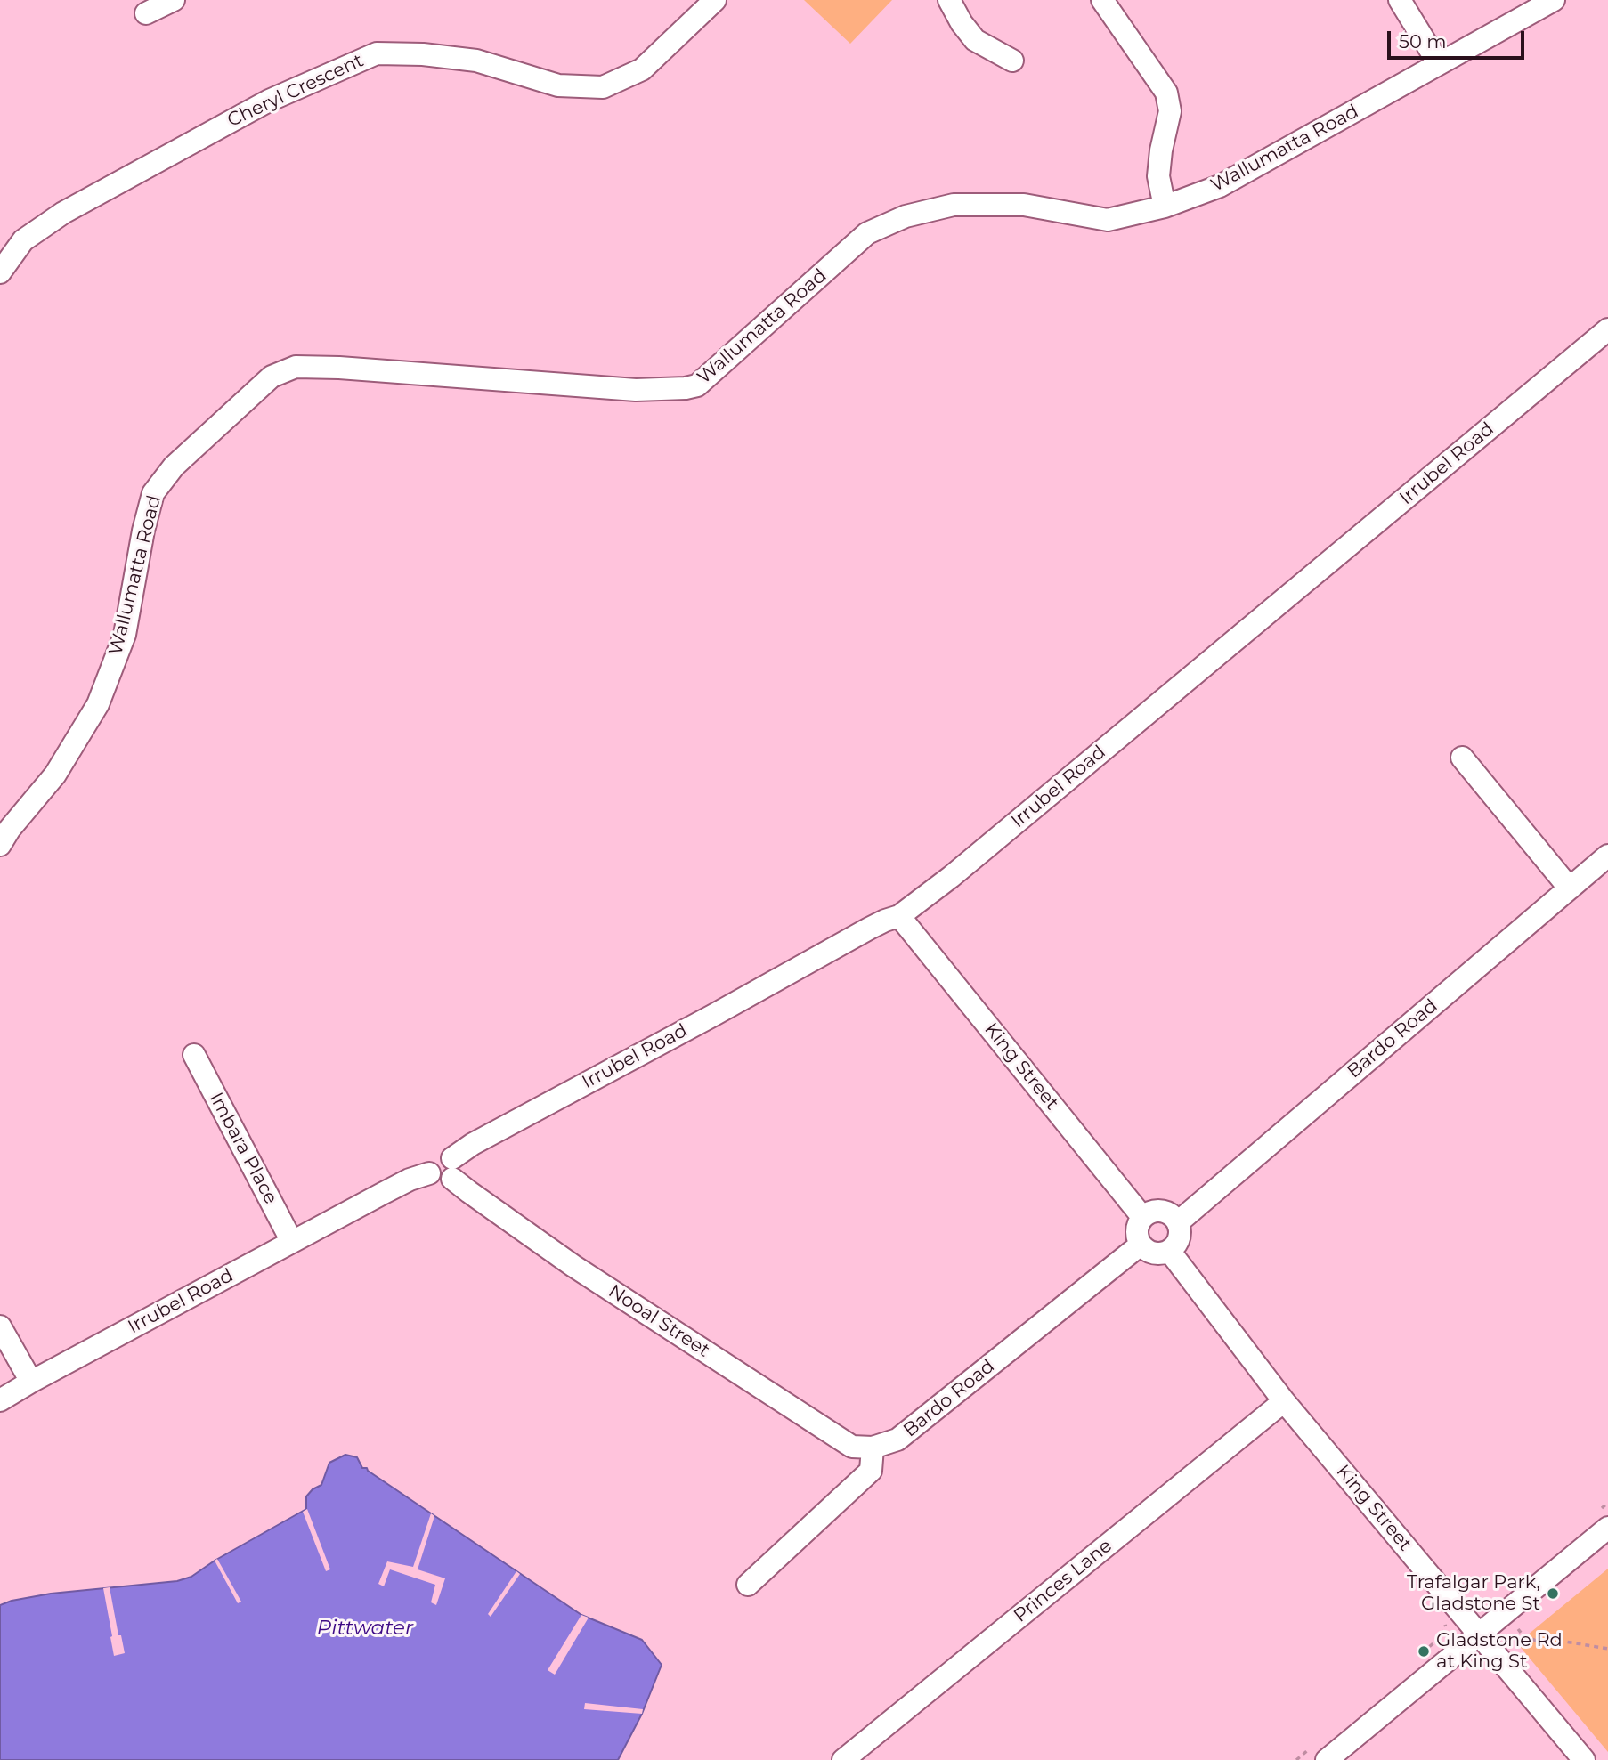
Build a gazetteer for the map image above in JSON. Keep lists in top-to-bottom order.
{
  "streets": {
    "street": [
      "Cheryl Crescent",
      "Wallumatta Road",
      "Irrubel Road",
      "Bardo Road",
      "King Street",
      "Imbara Place",
      "Nooal Street",
      "Princes Lane"
    ]
  },
  "crossings": [
    ["Irrubel Road", "King Street"],
    ["Irrubel Road", "Imbara Place"],
    ["Irrubel Road", "Nooal Street"],
    ["Bardo Road", "King Street"],
    ["Bardo Road", "Nooal Street"],
    ["King Street", "Princes Lane"]
  ],
  "water": ["Pittwater"],
  "places": ["Trafalgar Park, Gladstone St", "Gladstone Rd at King St"],
  "scale_bar": "50 m"
}
